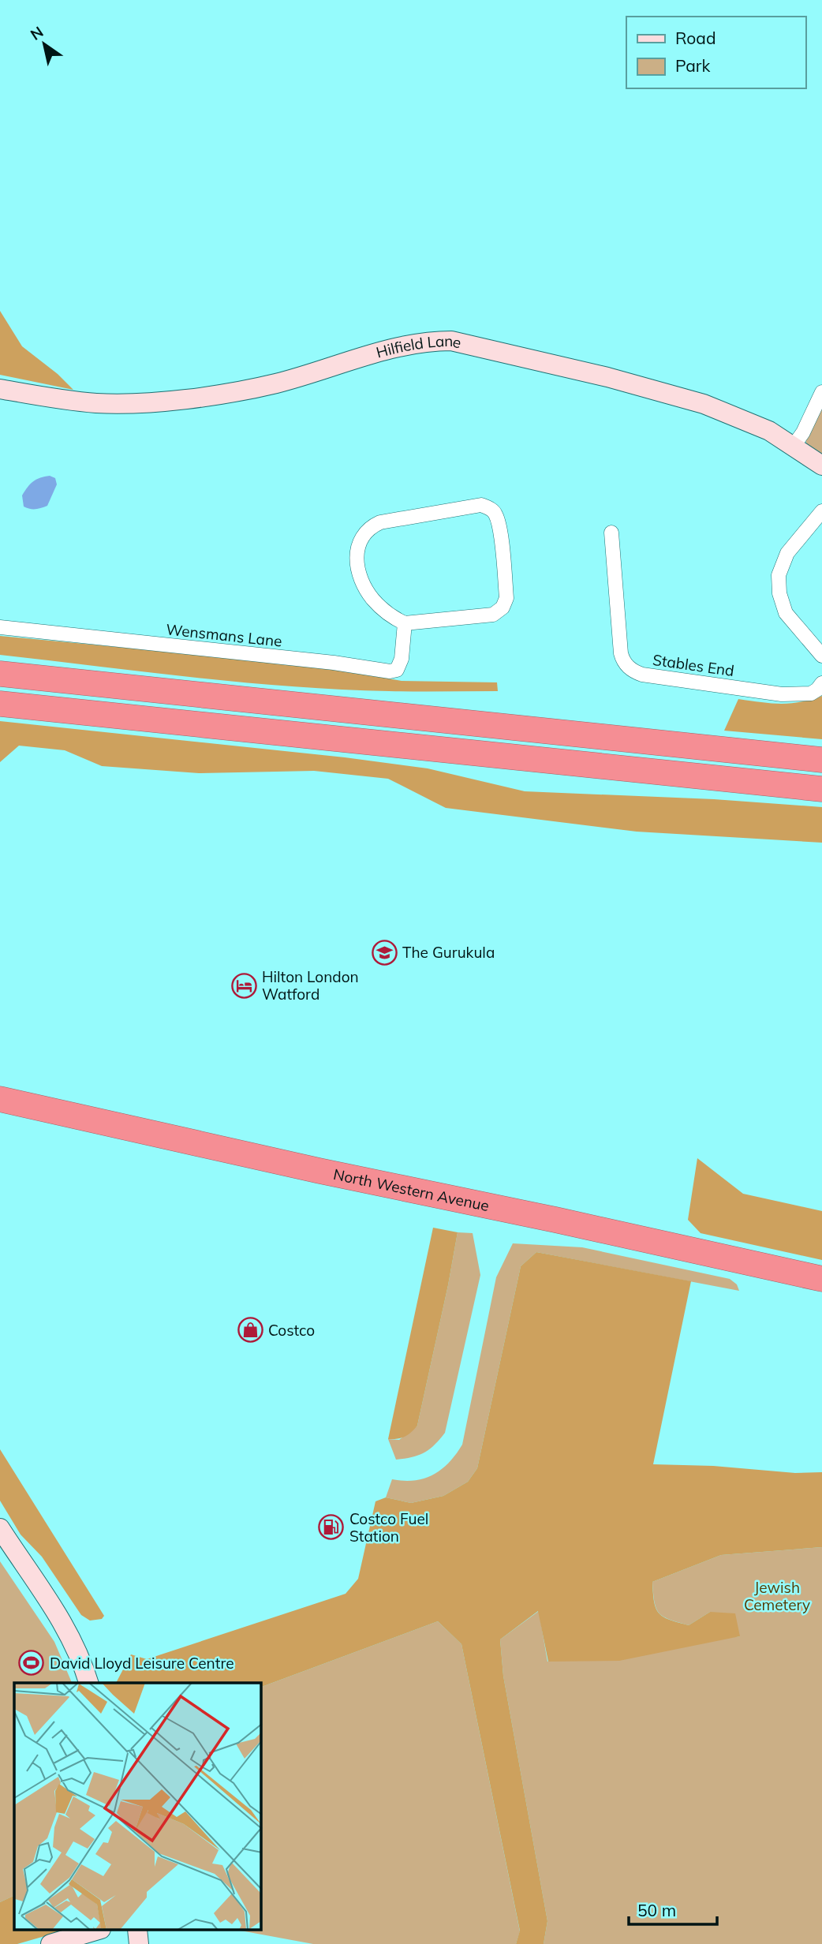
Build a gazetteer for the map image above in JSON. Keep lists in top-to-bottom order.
{
  "streets": {
    "highway": ["North Western Avenue"],
    "street": ["Hilfield Lane", "Wensmans Lane", "Stables End"]
  },
  "parks": ["Jewish Cemetery"],
  "places": {
    "school or university": ["The Gurukula"],
    "hotel": ["Hilton London Watford"],
    "shop": ["Costco"],
    "fuel station": ["Costco Fuel Station"],
    "sports": ["David Lloyd Leisure Centre"]
  },
  "legend": ["Road", "Park"],
  "scale_bar": "50 m",
  "north": "top left"
}
